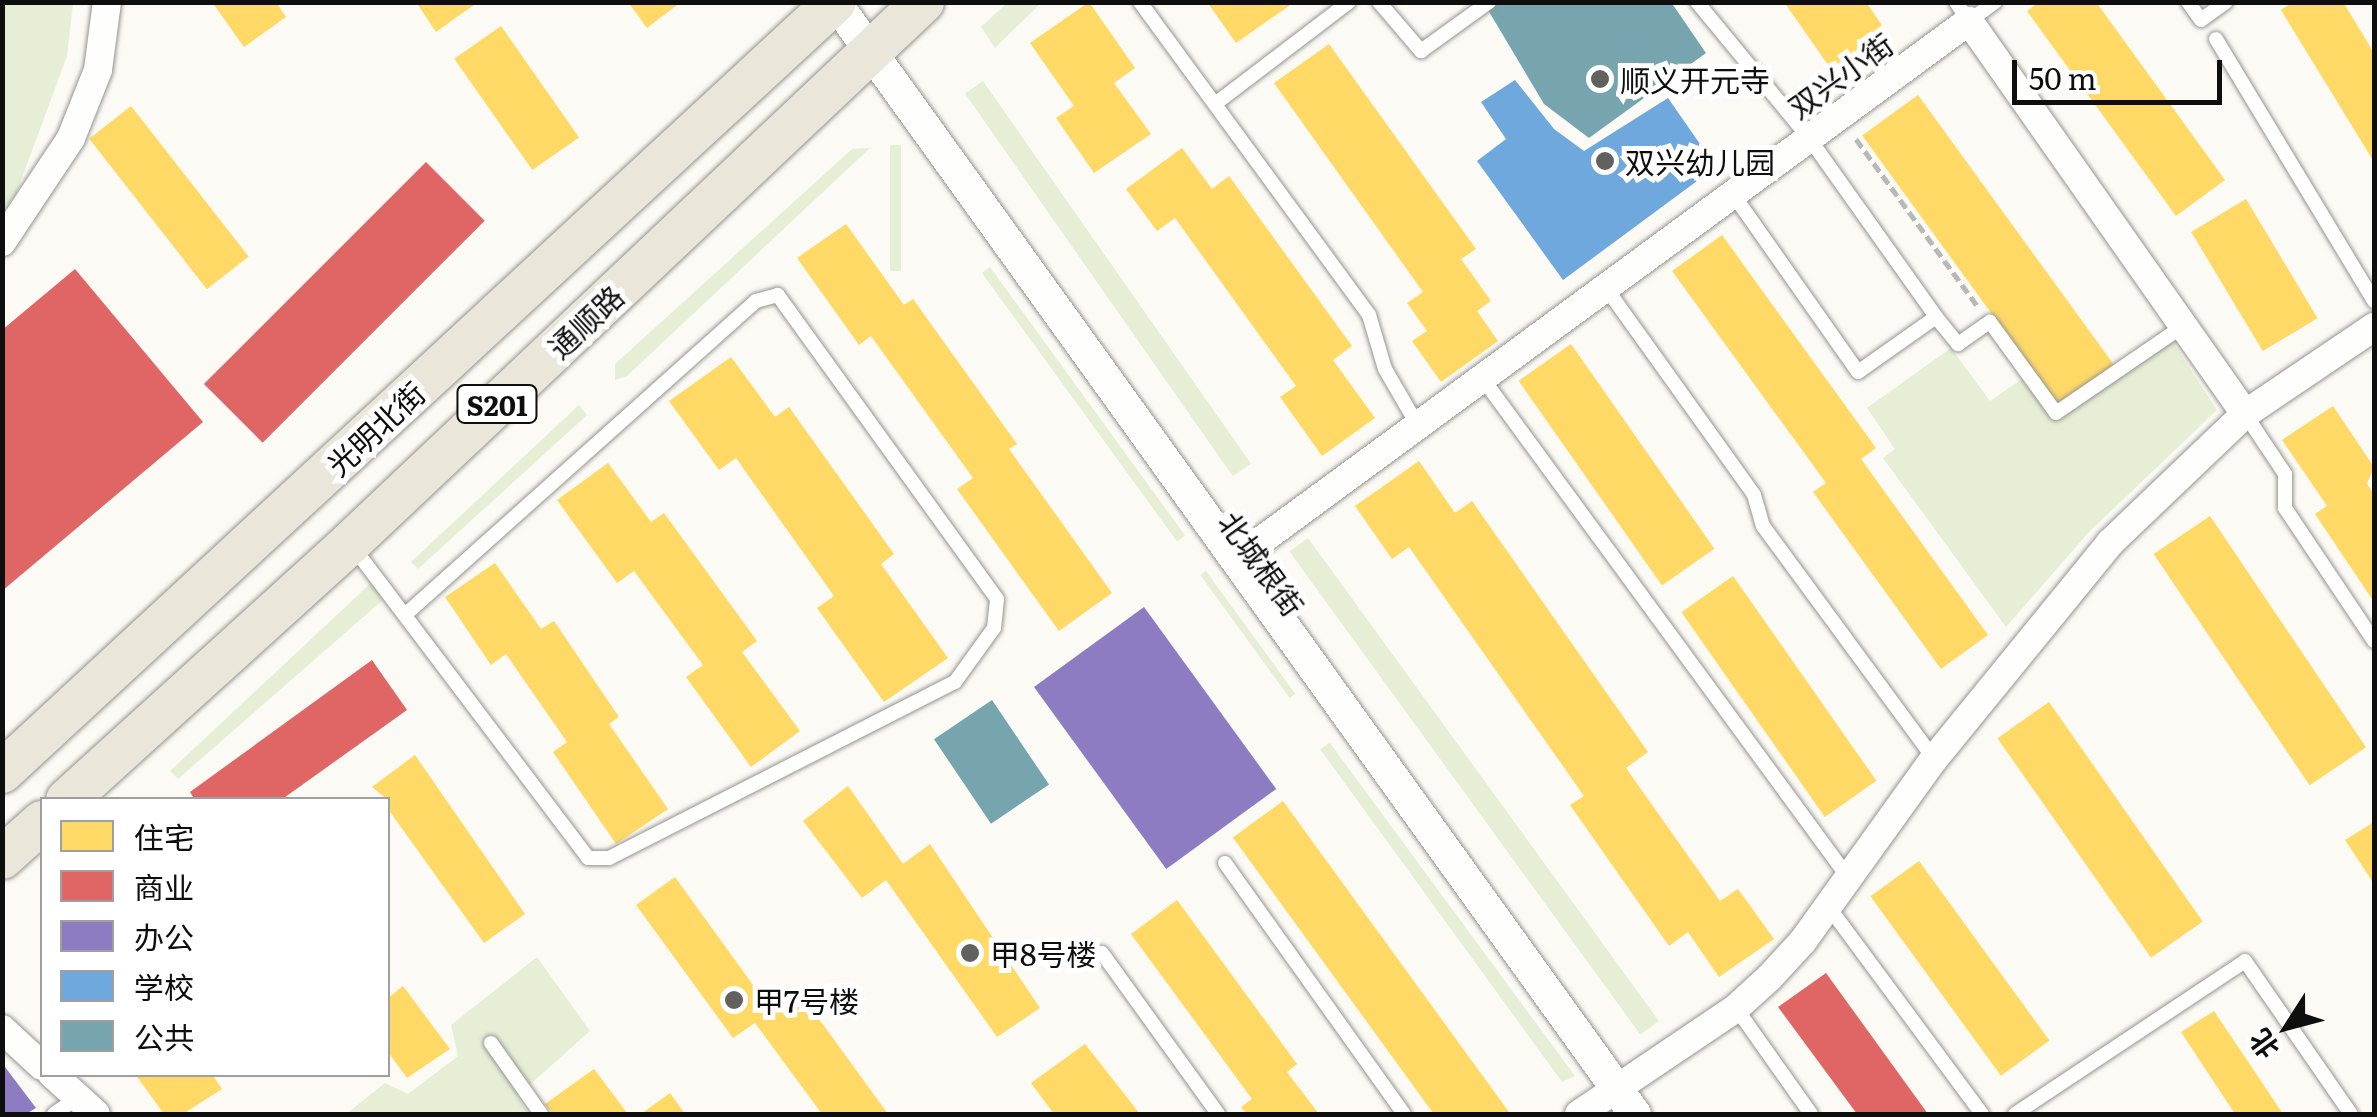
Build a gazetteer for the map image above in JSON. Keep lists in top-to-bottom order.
{
  "streets": {
    "main road": ["通顺路", "S201", "光明北街"],
    "street": ["双兴小街", "北城根街"]
  },
  "crossings": [
    ["双兴小街", "北城根街"],
    ["通顺路", "光明北街"],
    ["通顺路", "北城根街"],
    ["光明北街", "北城根街"]
  ],
  "places": [
    "顺义开元寺",
    "双兴幼儿园",
    "甲8号楼",
    "甲7号楼"
  ],
  "legend": [
    "住宅",
    "商业",
    "办公",
    "学校",
    "公共"
  ],
  "scale_bar": "50 m",
  "north": "bottom left"
}
